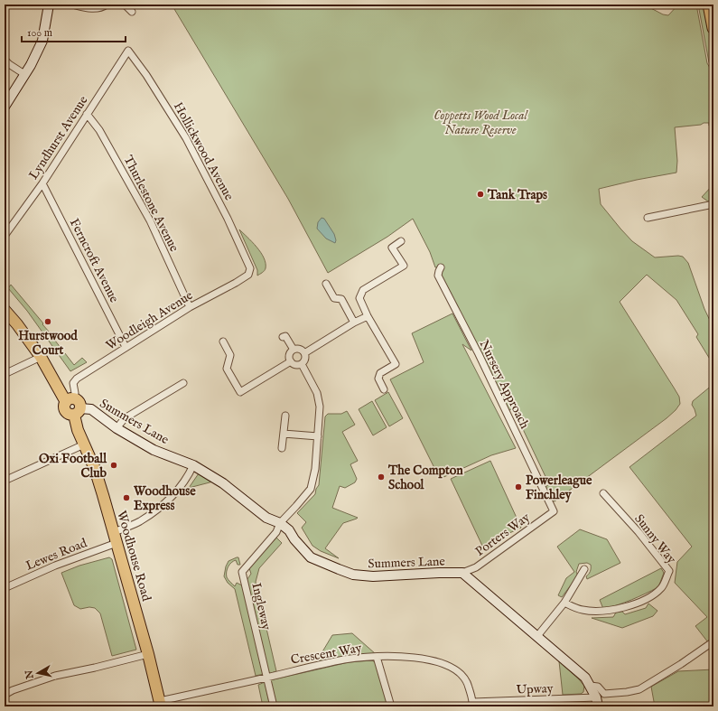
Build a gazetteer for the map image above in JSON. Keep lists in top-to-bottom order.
{
  "streets": {
    "main road": ["Woodhouse Road"],
    "street": [
      "Lyndhurst Avenue",
      "Hollickwood Avenue",
      "Thurlestone Avenue",
      "Ferncroft Avenue",
      "Woodleigh Avenue",
      "Nursery Approach",
      "Summers Lane",
      "Porters Way",
      "Sunny Way",
      "Lewes Road",
      "Ingleway",
      "Crescent Way",
      "Upway"
    ]
  },
  "crossings": [
    ["Lyndhurst Avenue", "Hollickwood Avenue"],
    ["Lyndhurst Avenue", "Thurlestone Avenue"],
    ["Lyndhurst Avenue", "Ferncroft Avenue"],
    ["Hollickwood Avenue", "Woodleigh Avenue"],
    ["Thurlestone Avenue", "Woodleigh Avenue"],
    ["Ferncroft Avenue", "Woodleigh Avenue"],
    ["Woodleigh Avenue", "Woodhouse Road"],
    ["Nursery Approach", "Porters Way"],
    ["Summers Lane", "Porters Way"],
    ["Summers Lane", "Woodhouse Road"],
    ["Summers Lane", "Ingleway"],
    ["Summers Lane", "Upway"],
    ["Lewes Road", "Woodhouse Road"],
    ["Woodhouse Road", "Crescent Way"],
    ["Ingleway", "Crescent Way"],
    ["Crescent Way", "Upway"]
  ],
  "parks": ["Coppetts Wood Local Nature Reserve"],
  "places": [
    "Tank Traps",
    "Hurstwood Court",
    "Oxi Football Club",
    "The Compton School",
    "Powerleague Finchley",
    "Woodhouse Express"
  ],
  "scale_bar": "100 m",
  "north": "left"
}
